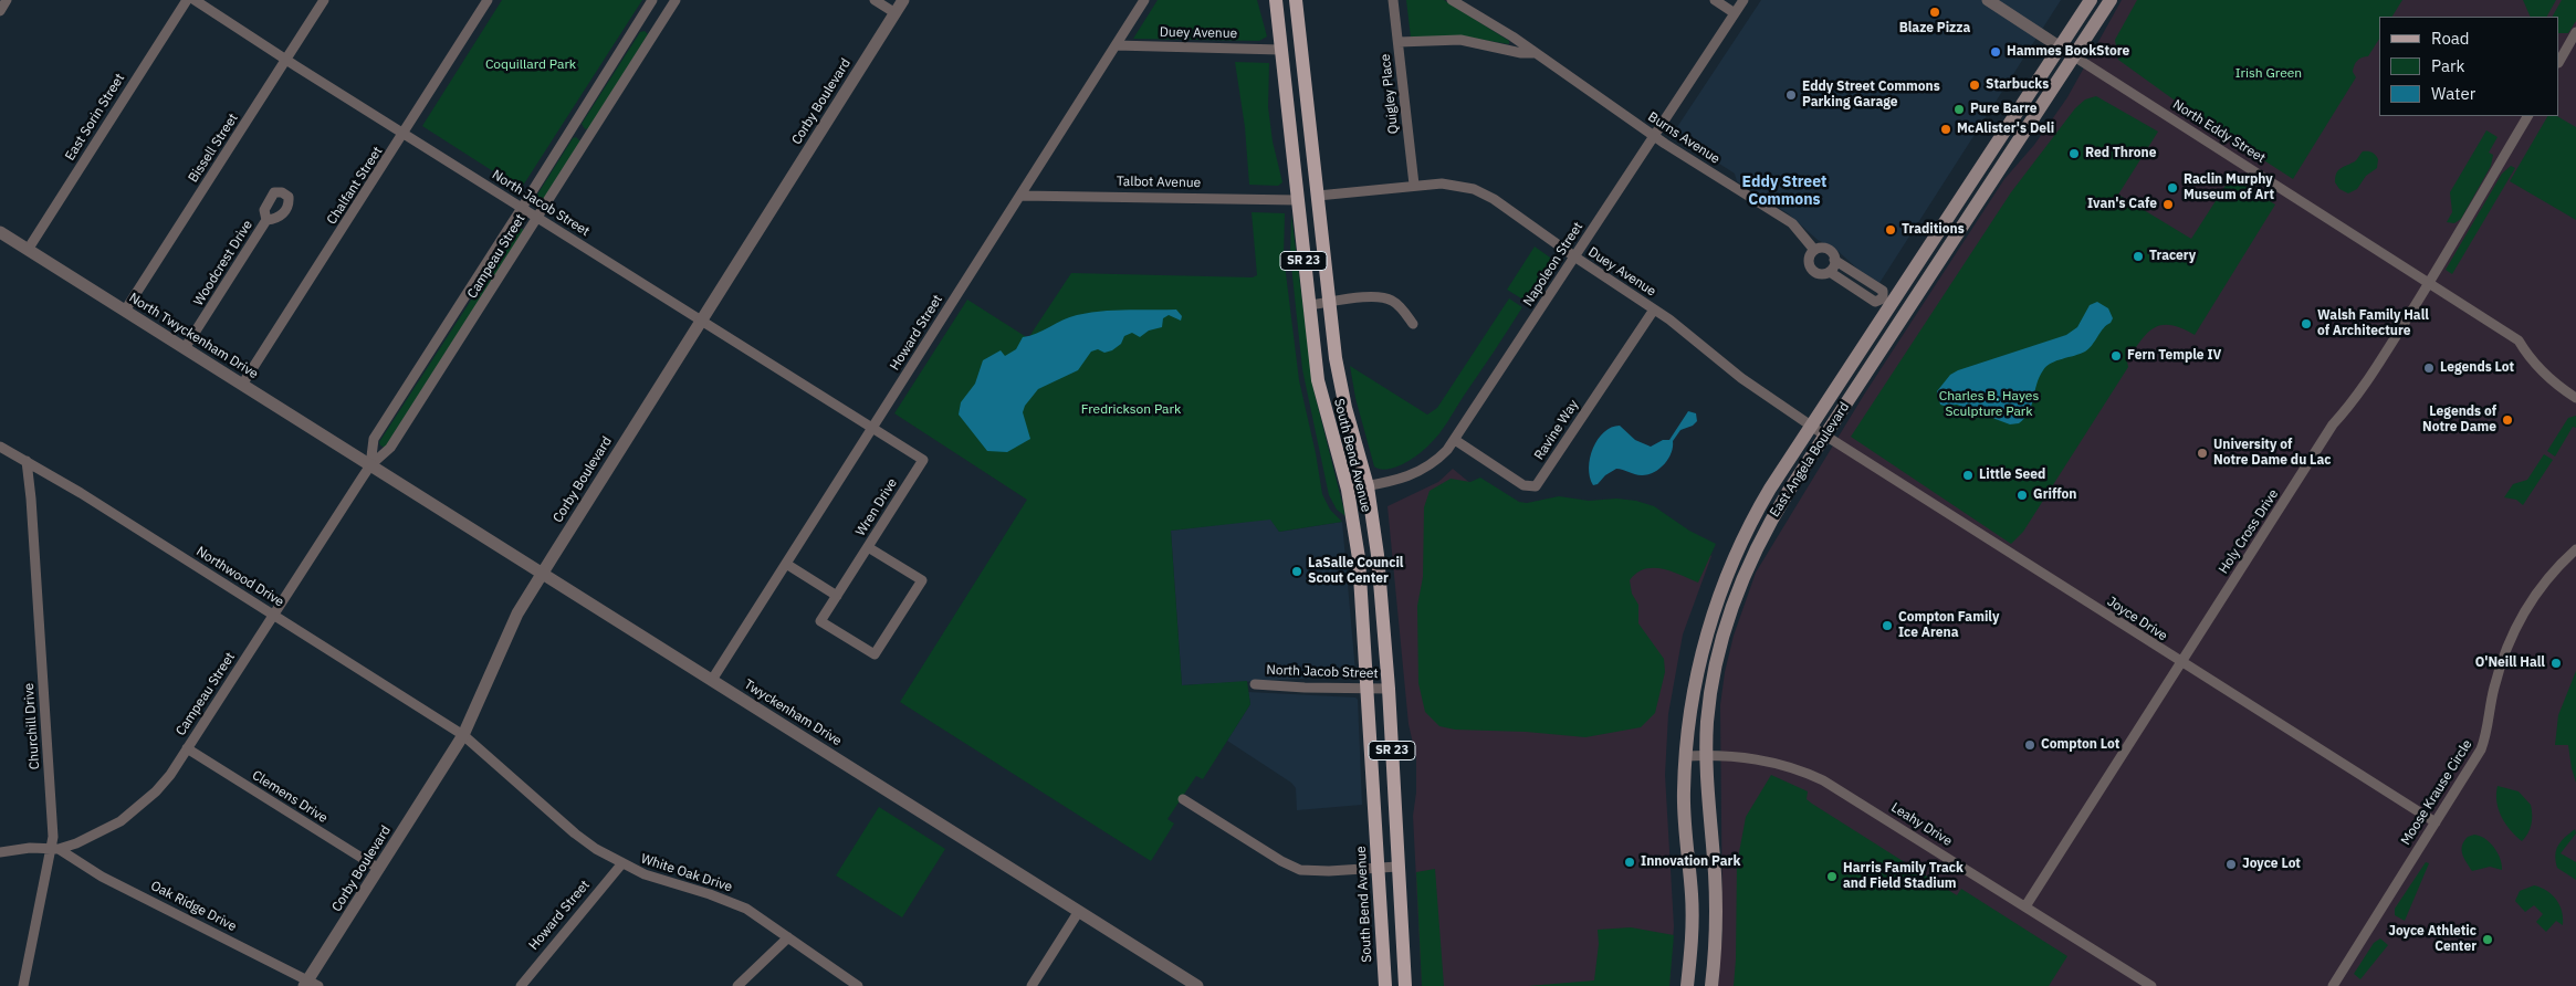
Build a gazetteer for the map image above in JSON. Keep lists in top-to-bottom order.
{
  "streets": {
    "main road": ["SR 23", "South Bend Avenue", "East Angela Boulevard"],
    "street": [
      "Duey Avenue",
      "Quigley Place",
      "Corby Boulevard",
      "East Sorin Street",
      "North Eddy Street",
      "Burns Avenue",
      "Bissell Street",
      "Talbot Avenue",
      "Chalfant Street",
      "North Jacob Street",
      "Campeau Street",
      "Woodcrest Drive",
      "Napoleon Street",
      "Howard Street",
      "North Twyckenham Drive",
      "Ravine Way",
      "Wren Drive",
      "Holy Cross Drive",
      "Northwood Drive",
      "Joyce Drive",
      "Twyckenham Drive",
      "Churchill Drive",
      "Moose Krause Circle",
      "Clemens Drive",
      "Leahy Drive",
      "White Oak Drive",
      "Oak Ridge Drive"
    ]
  },
  "crossings": [
    ["Duey Avenue", "Quigley Place"],
    ["Duey Avenue", "Napoleon Street"],
    ["Duey Avenue", "Howard Street"],
    ["Duey Avenue", "Ravine Way"],
    ["Duey Avenue", "South Bend Avenue"],
    ["Duey Avenue", "East Angela Boulevard"],
    ["Duey Avenue", "Joyce Drive"],
    ["Quigley Place", "Burns Avenue"],
    ["Corby Boulevard", "North Jacob Street"],
    ["Corby Boulevard", "Northwood Drive"],
    ["Corby Boulevard", "Twyckenham Drive"],
    ["Corby Boulevard", "Clemens Drive"],
    ["Corby Boulevard", "White Oak Drive"],
    ["Corby Boulevard", "Oak Ridge Drive"],
    ["East Sorin Street", "North Twyckenham Drive"],
    ["North Eddy Street", "East Angela Boulevard"],
    ["North Eddy Street", "Holy Cross Drive"],
    ["Burns Avenue", "Napoleon Street"],
    ["Bissell Street", "North Jacob Street"],
    ["Bissell Street", "North Twyckenham Drive"],
    ["Talbot Avenue", "Howard Street"],
    ["Talbot Avenue", "South Bend Avenue"],
    ["Chalfant Street", "North Jacob Street"],
    ["Chalfant Street", "North Twyckenham Drive"],
    ["North Jacob Street", "Campeau Street"],
    ["North Jacob Street", "Howard Street"],
    ["North Jacob Street", "South Bend Avenue"],
    ["North Jacob Street", "Wren Drive"],
    ["Campeau Street", "North Twyckenham Drive"],
    ["Campeau Street", "Northwood Drive"],
    ["Campeau Street", "Twyckenham Drive"],
    ["Campeau Street", "Churchill Drive"],
    ["Campeau Street", "Clemens Drive"],
    ["Campeau Street", "Oak Ridge Drive"],
    ["Woodcrest Drive", "North Twyckenham Drive"],
    ["Napoleon Street", "Ravine Way"],
    ["Napoleon Street", "South Bend Avenue"],
    ["Howard Street", "Wren Drive"],
    ["Howard Street", "Twyckenham Drive"],
    ["Howard Street", "White Oak Drive"],
    ["North Twyckenham Drive", "Twyckenham Drive"],
    ["East Angela Boulevard", "Joyce Drive"],
    ["East Angela Boulevard", "Leahy Drive"],
    ["Holy Cross Drive", "Joyce Drive"],
    ["Holy Cross Drive", "Leahy Drive"],
    ["Northwood Drive", "Churchill Drive"],
    ["Northwood Drive", "White Oak Drive"],
    ["Joyce Drive", "Moose Krause Circle"],
    ["Churchill Drive", "Oak Ridge Drive"]
  ],
  "districts": ["Eddy Street Commons"],
  "parks": [
    "Coquillard Park",
    "Irish Green",
    "Charles B. Hayes Sculpture Park",
    "Fredrickson Park"
  ],
  "places": [
    "Blaze Pizza",
    "Hammes BookStore",
    "Starbucks",
    "Eddy Street Commons Parking Garage",
    "Pure Barre",
    "McAlister's Deli",
    "Red Throne",
    "Raclin Murphy Museum of Art",
    "Ivan's Cafe",
    "Traditions",
    "Tracery",
    "Walsh Family Hall of Architecture",
    "Fern Temple IV",
    "Legends Lot",
    "Legends of Notre Dame",
    "University of Notre Dame du Lac",
    "Little Seed",
    "Griffon",
    "LaSalle Council Scout Center",
    "Compton Family Ice Arena",
    "O'Neill Hall",
    "Compton Lot",
    "Innovation Park",
    "Joyce Lot",
    "Harris Family Track and Field Stadium",
    "Joyce Athletic Center"
  ],
  "legend": ["Road", "Park", "Water"]
}
